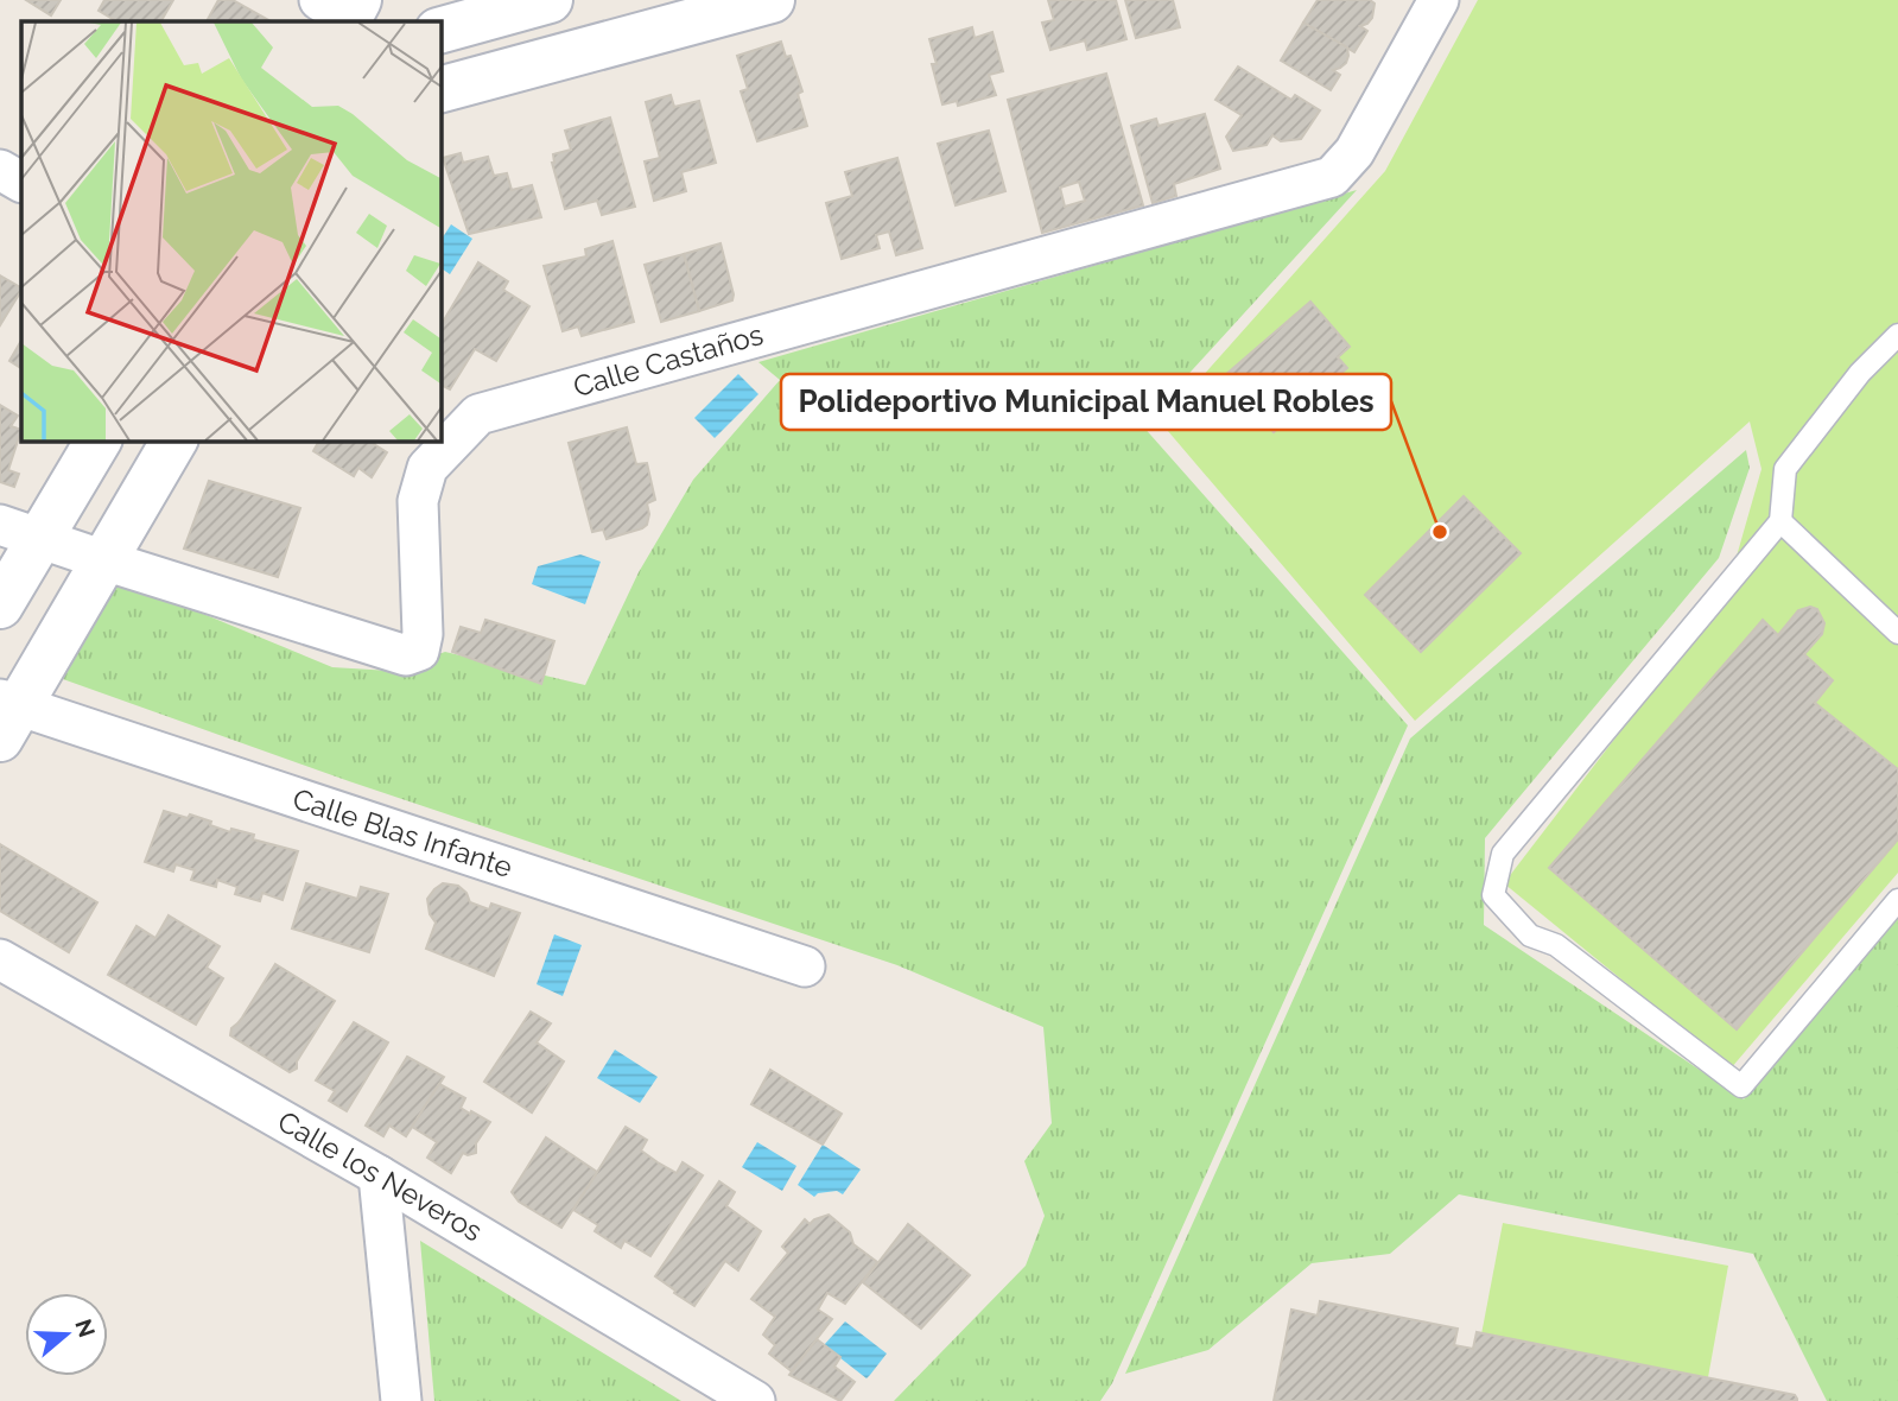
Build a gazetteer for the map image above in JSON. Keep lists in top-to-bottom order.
{
  "streets": {
    "street": ["Calle Castaños", "Calle Blas Infante", "Calle los Neveros"]
  },
  "places": ["Polideportivo Municipal Manuel Robles"],
  "north": "right"
}
